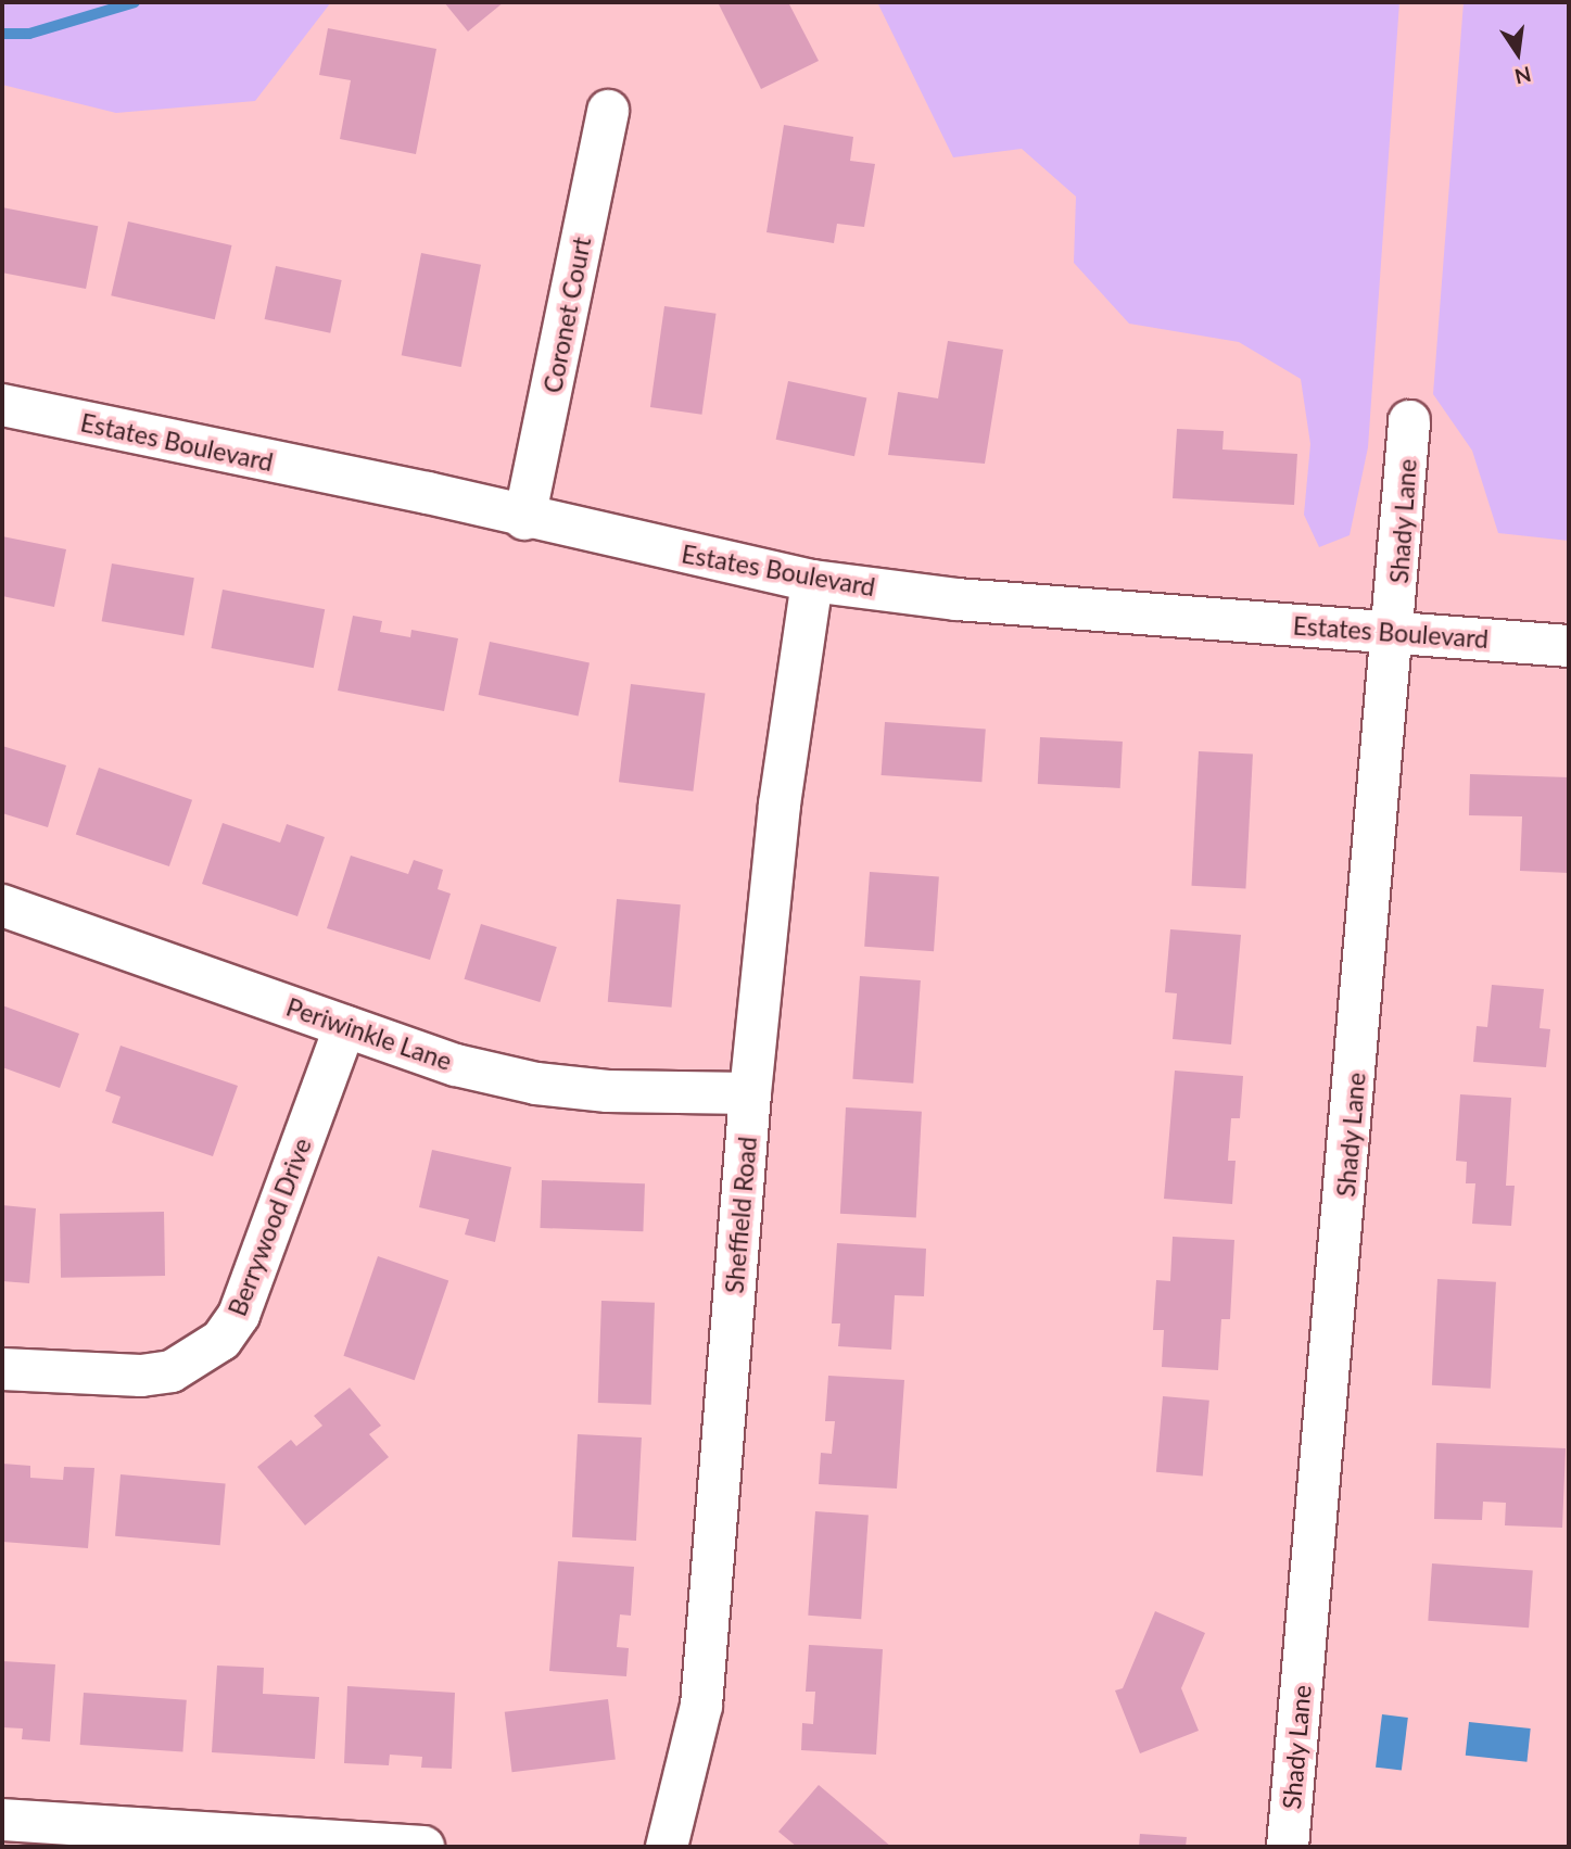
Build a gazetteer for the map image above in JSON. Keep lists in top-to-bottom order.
{
  "streets": {
    "street": [
      "Coronet Court",
      "Estates Boulevard",
      "Shady Lane",
      "Periwinkle Lane",
      "Sheffield Road",
      "Berrywood Drive"
    ]
  },
  "crossings": [
    ["Coronet Court", "Estates Boulevard"],
    ["Estates Boulevard", "Shady Lane"],
    ["Estates Boulevard", "Sheffield Road"],
    ["Periwinkle Lane", "Sheffield Road"],
    ["Periwinkle Lane", "Berrywood Drive"]
  ],
  "north": "bottom"
}
